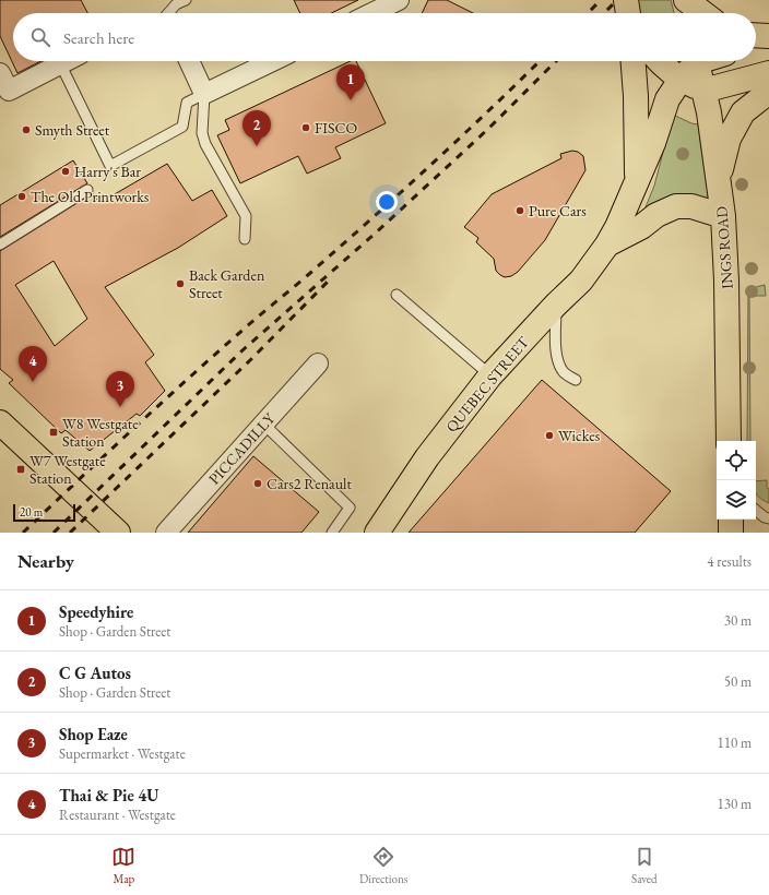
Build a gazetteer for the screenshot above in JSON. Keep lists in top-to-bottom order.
{
  "streets": {
    "main road": ["INGS ROAD", "QUEBEC STREET"],
    "street": ["PICCADILLY"]
  },
  "crossings": [
    ["INGS ROAD", "QUEBEC STREET"]
  ],
  "places": {
    "other": [
      "FISCO",
      "Smyth Street",
      "Harry's Bar",
      "The Old Printworks",
      "Pure Cars",
      "Back Garden Street",
      "Wickes",
      "Cars2 Renault"
    ],
    "transit": ["W8 Westgate Station", "W7 Westgate Station"]
  },
  "scale_bar": "20 m",
  "page": {
    "search": "Search here",
    "pins": [
      "1",
      "2",
      "4",
      "3"
    ],
    "scale": "20 m",
    "heading": ["Nearby", "4 results"],
    "list": [
      {
        "mark": "1",
        "name": "Speedyhire",
        "note": "Shop · Garden Street",
        "value": "30 m"
      },
      {
        "mark": "2",
        "name": "C G Autos",
        "note": "Shop · Garden Street",
        "value": "50 m"
      },
      {
        "mark": "3",
        "name": "Shop Eaze",
        "note": "Supermarket · Westgate",
        "value": "110 m"
      },
      {
        "mark": "4",
        "name": "Thai & Pie 4U",
        "note": "Restaurant · Westgate",
        "value": "130 m"
      }
    ],
    "nav": ["Map", "Directions", "Saved"]
  }
}
